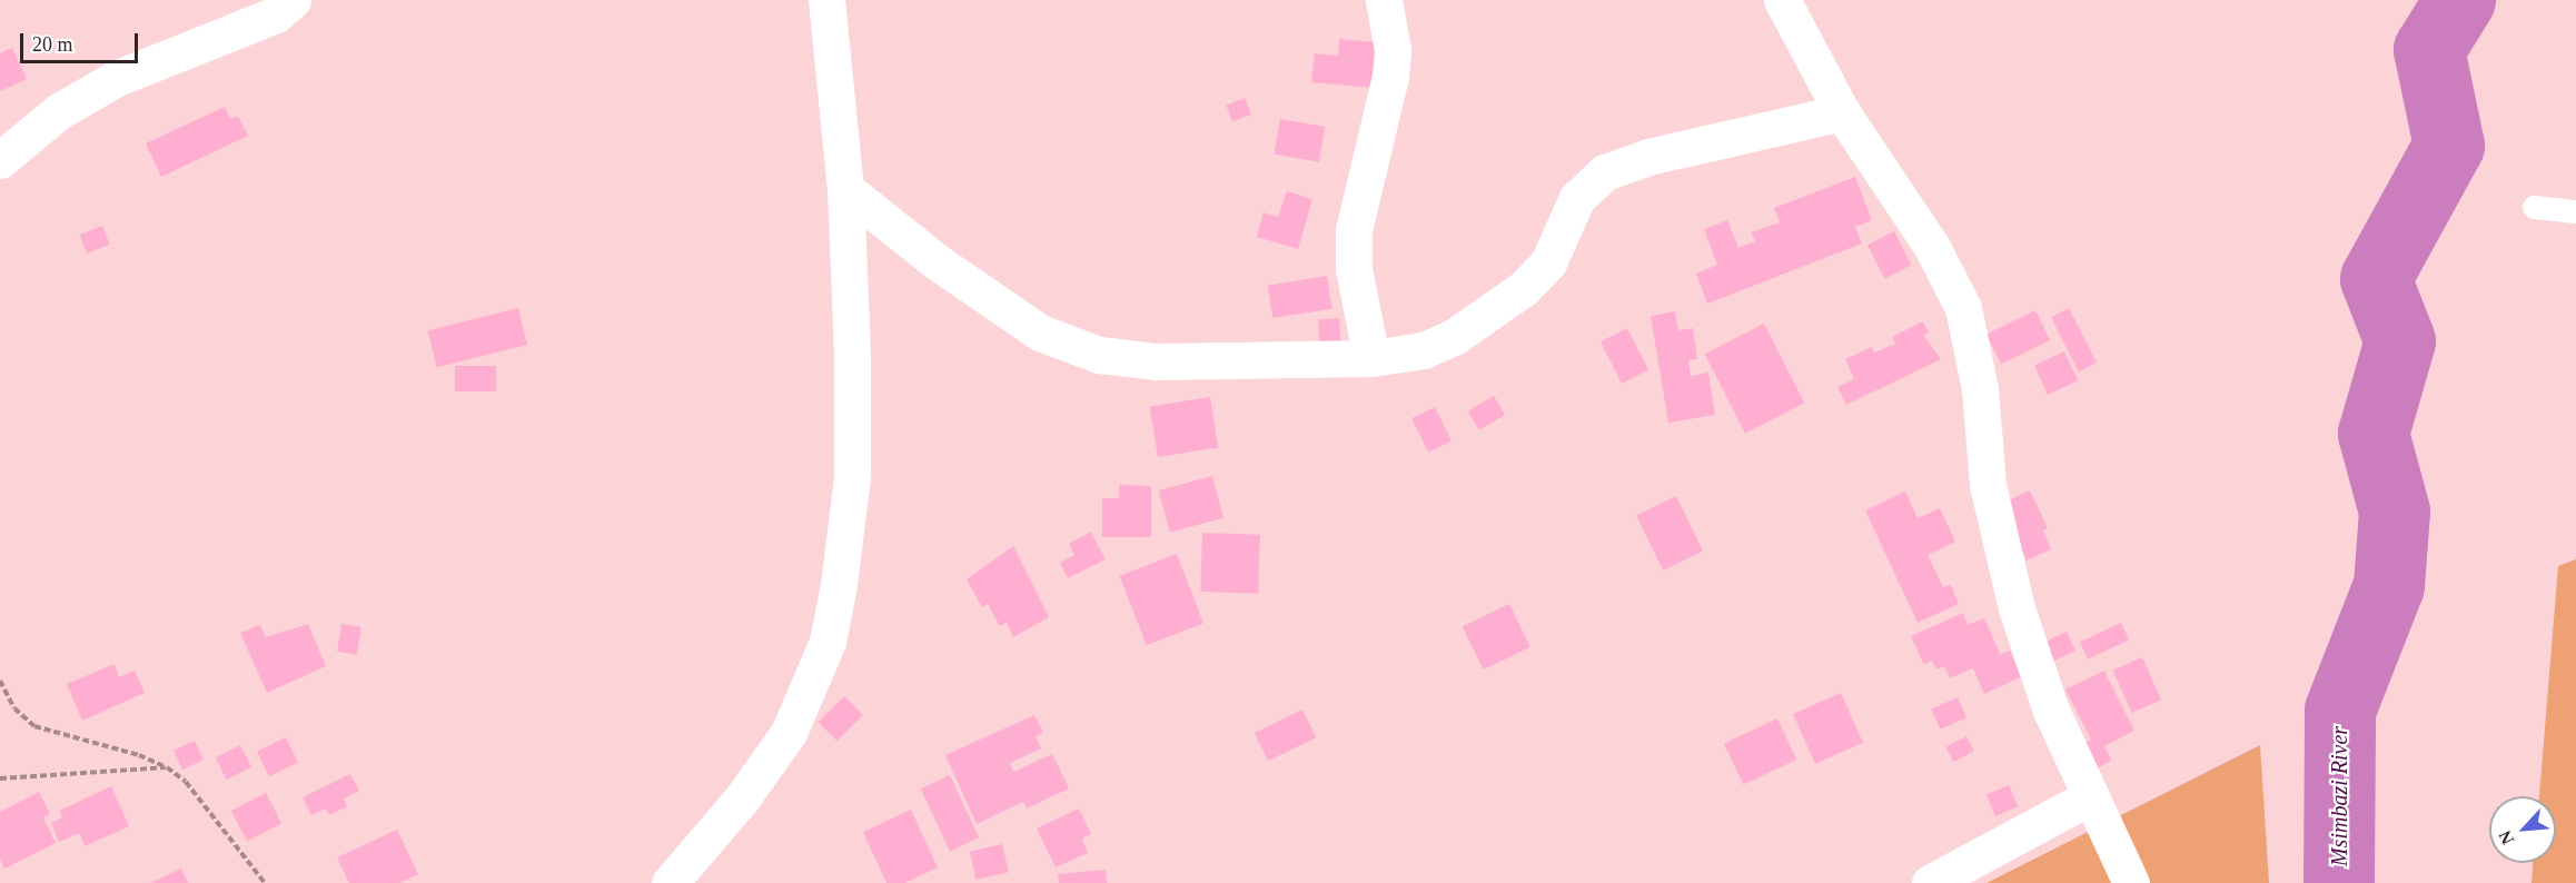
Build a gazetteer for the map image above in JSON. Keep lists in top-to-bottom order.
{
  "water": ["Msimbazi River"],
  "scale_bar": "20 m",
  "north": "bottom left"
}
